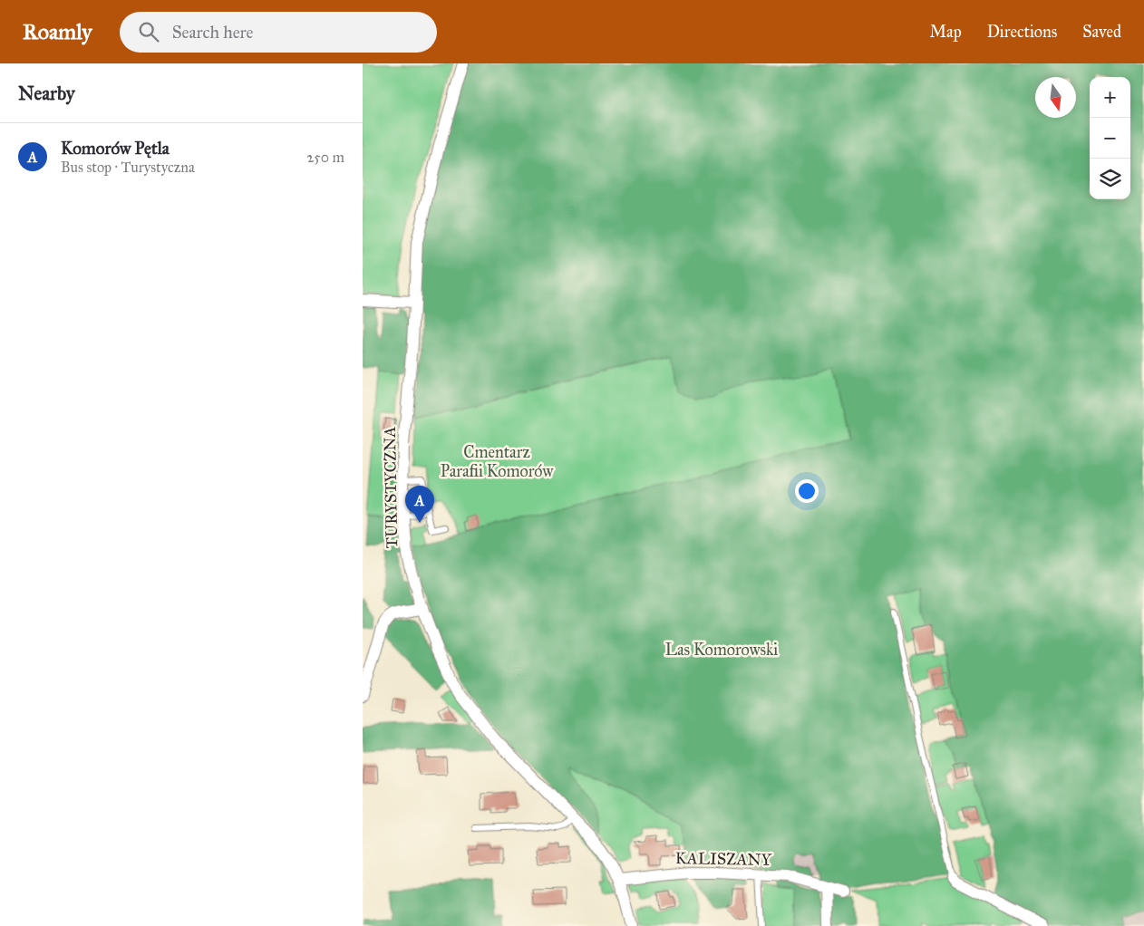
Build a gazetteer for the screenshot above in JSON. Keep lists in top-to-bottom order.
{
  "streets": {
    "street": ["TURYSTYCZNA", "KALISZANY"]
  },
  "crossings": [
    ["TURYSTYCZNA", "KALISZANY"]
  ],
  "parks": ["Cmentarz Parafii Komorów", "Las Komorowski"],
  "north": "bottom",
  "page": {
    "header": "Roamly",
    "search": "Search here",
    "nav": ["Map", "Directions", "Saved"],
    "heading": "Nearby",
    "map_buttons": ["+", "−"],
    "list": [
      {
        "mark": "A",
        "name": "Komorów Pętla",
        "note": "Bus stop · Turystyczna",
        "value": "250 m"
      }
    ],
    "pins": "A"
  }
}
